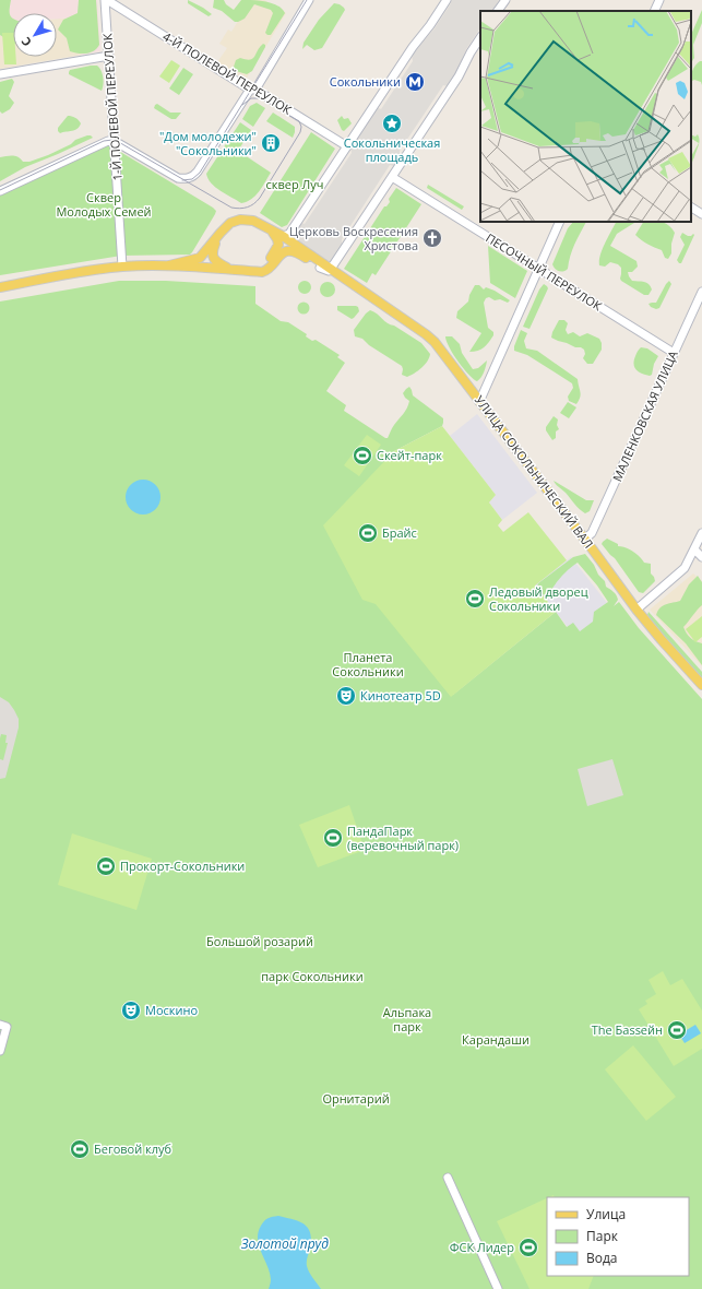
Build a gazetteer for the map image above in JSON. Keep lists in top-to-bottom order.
{
  "streets": {
    "main road": ["УЛИЦА СОКОЛЬНИЧЕСКИЙ ВАЛ"],
    "street": [
      "4-Й ПОЛЕВОЙ ПЕРЕУЛОК",
      "1-Й ПОЛЕВОЙ ПЕРЕУЛОК",
      "ПЕСОЧНЫЙ ПЕРЕУЛОК",
      "МАЛЕНКОВСКАЯ УЛИЦА"
    ]
  },
  "crossings": [
    ["4-Й ПОЛЕВОЙ ПЕРЕУЛОК", "1-Й ПОЛЕВОЙ ПЕРЕУЛОК"],
    ["ПЕСОЧНЫЙ ПЕРЕУЛОК", "МАЛЕНКОВСКАЯ УЛИЦА"],
    ["МАЛЕНКОВСКАЯ УЛИЦА", "УЛИЦА СОКОЛЬНИЧЕСКИЙ ВАЛ"]
  ],
  "water": ["Золотой пруд"],
  "parks": [
    "сквер Луч",
    "Сквер Молодых Семей",
    "Планета Сокольники",
    "Большой розарий",
    "парк Сокольники",
    "Альпака парк",
    "Карандаши",
    "Орнитарий"
  ],
  "places": {
    "metro station": ["Сокольники"],
    "place": ["Сокольническая площадь"],
    "building": ["\"Дом молодежи\" \"Сокольники\""],
    "church": ["Церковь Воскресения Христова"],
    "sports": [
      "Скейт-парк",
      "Брайс",
      "Ледовый дворец Сокольники",
      "ПандаПарк (веревочный парк)",
      "Прокорт-Сокольники",
      "The Баssейн",
      "Беговой клуб",
      "ФСК Лидер"
    ],
    "theatre": ["Кинотеатр 5D", "Москино"]
  },
  "legend": ["Улица", "Парк", "Вода"],
  "north": "bottom left"
}
